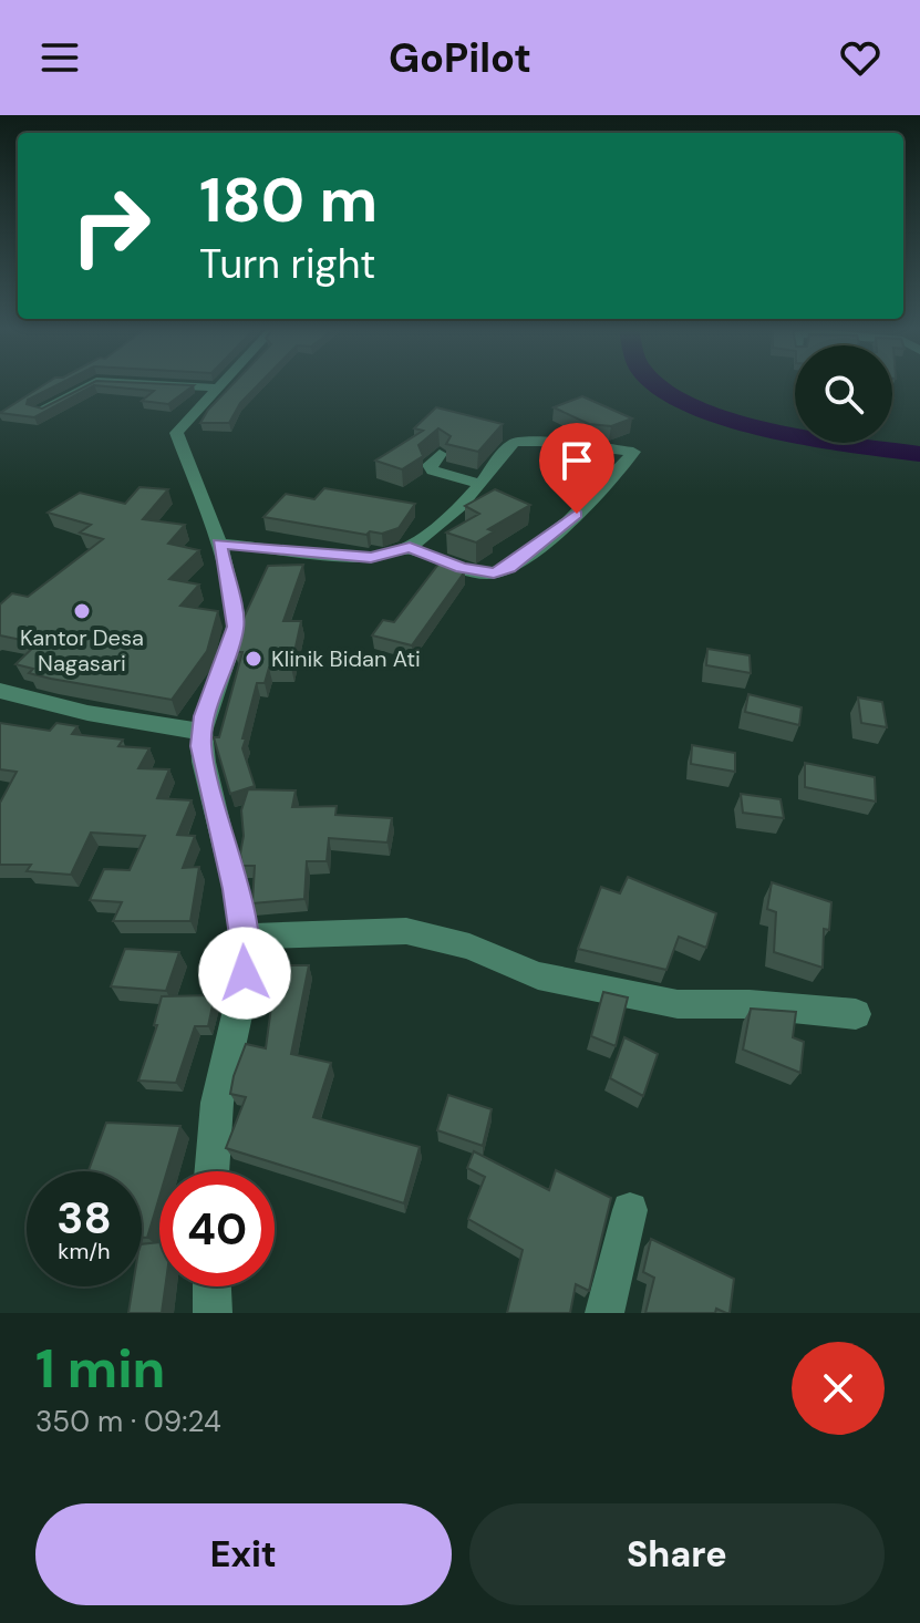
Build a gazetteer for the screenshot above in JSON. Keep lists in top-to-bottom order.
{
  "places": ["Kantor Desa Nagasari", "Klinik Bidan Ati"],
  "page": {
    "header": "GoPilot",
    "turn": ["180 m", "Turn right"],
    "speed": "38 km/h",
    "limit": "40",
    "heading": ["1 min", "350 m · 09:24"],
    "buttons": ["Exit", "Share"]
  }
}
